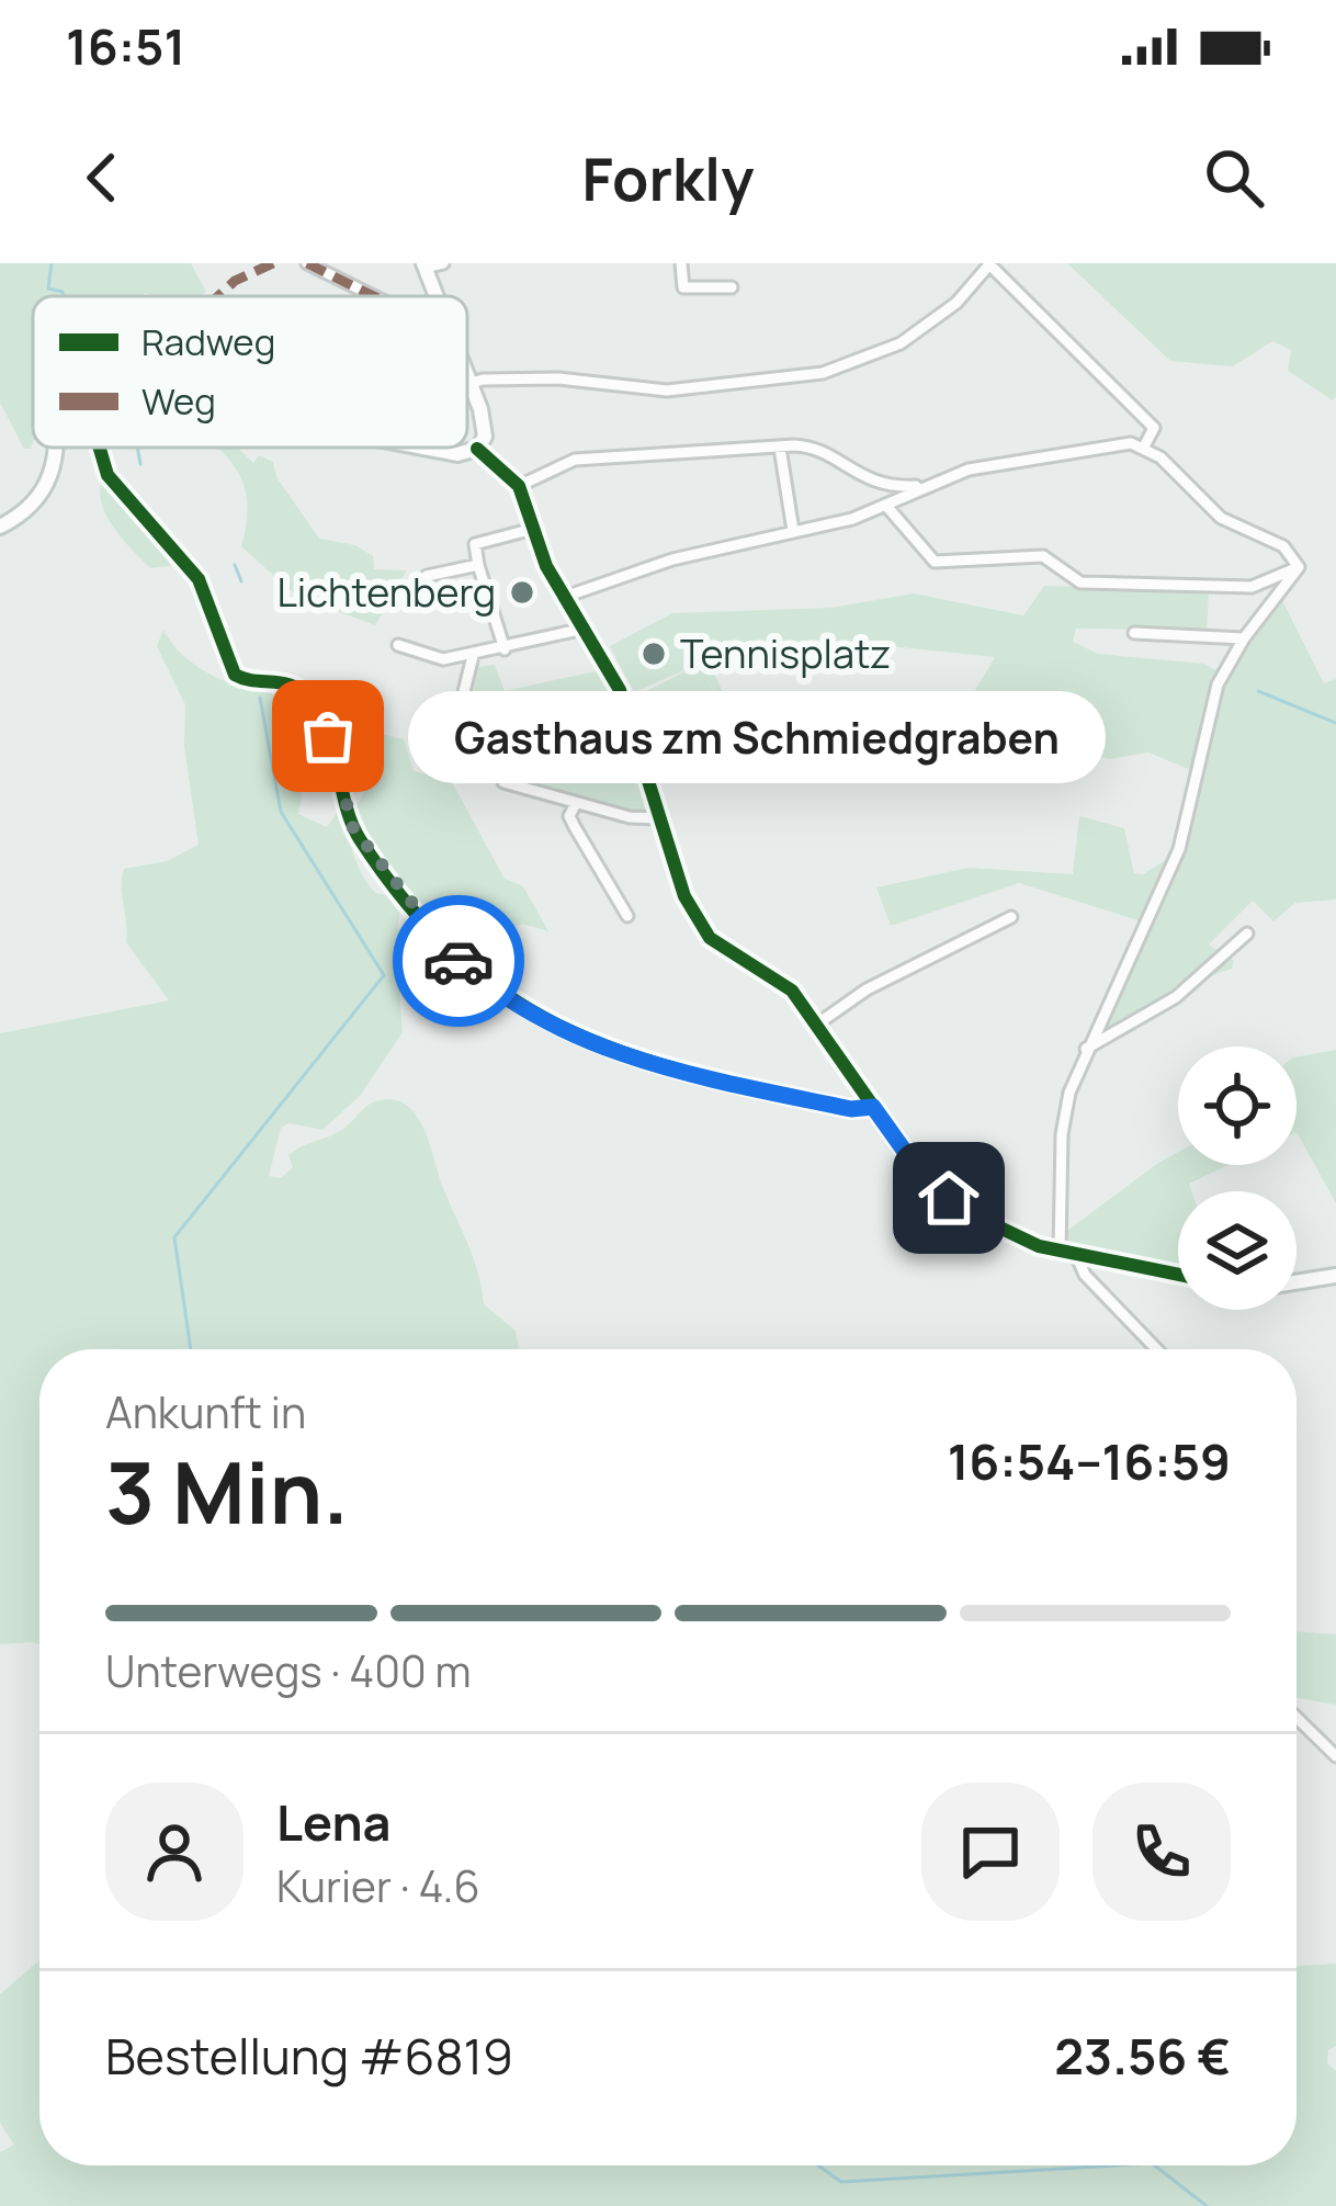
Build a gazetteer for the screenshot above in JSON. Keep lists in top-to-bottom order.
{
  "places": ["Lichtenberg", "Tennisplatz", "Gasthaus zm Schmiedgraben"],
  "legend": ["Radweg", "Weg"],
  "page": {
    "status": "16:51",
    "header": "Forkly",
    "bubble": "Gasthaus zm Schmiedgraben",
    "heading": ["3 Min.", "Ankunft in", "16:54–16:59"],
    "panel": [
      "Lena",
      "Kurier · 4.6",
      "Bestellung #6819",
      "23.56 €"
    ],
    "bar": "Unterwegs · 400 m"
  }
}
